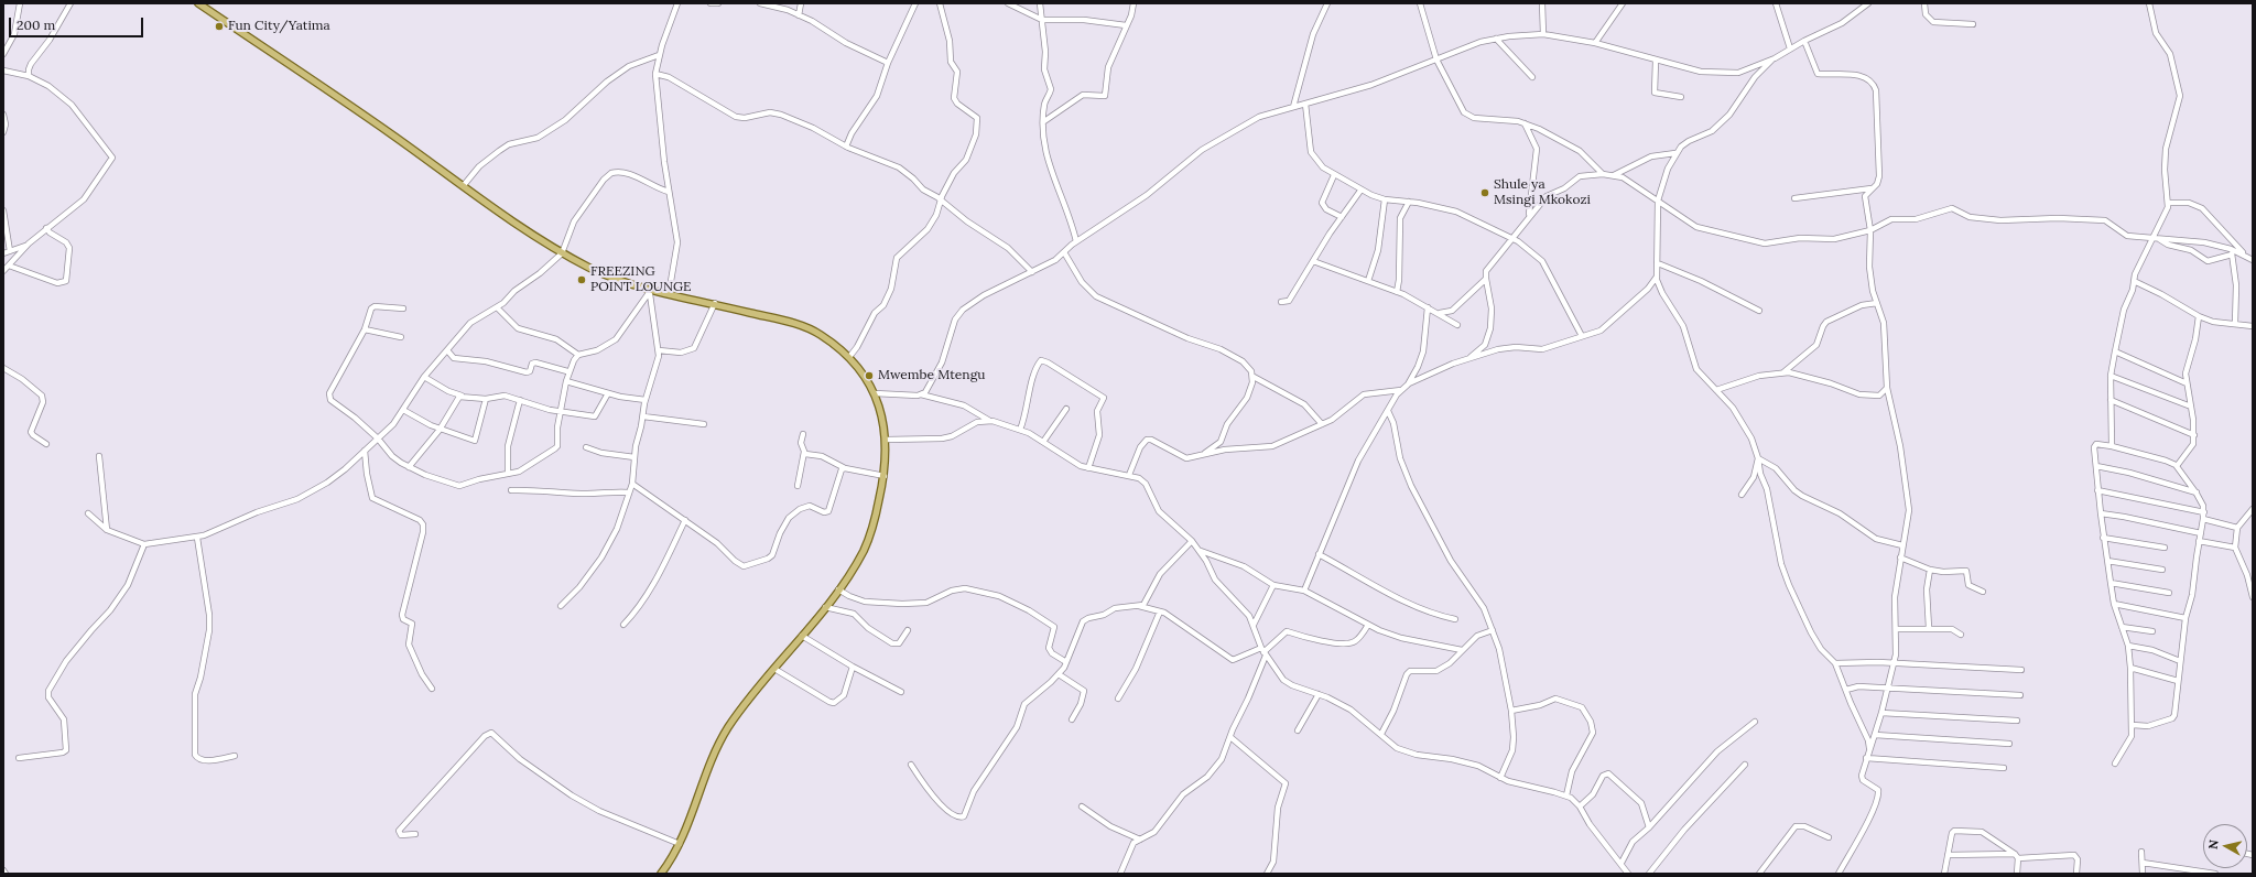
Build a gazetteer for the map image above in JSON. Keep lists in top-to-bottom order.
{
  "places": [
    "Fun City/Yatima",
    "Shule ya Msingi Mkokozi",
    "FREEZING POINT LOUNGE",
    "Mwembe Mtengu"
  ],
  "scale_bar": "200 m",
  "north": "left"
}
